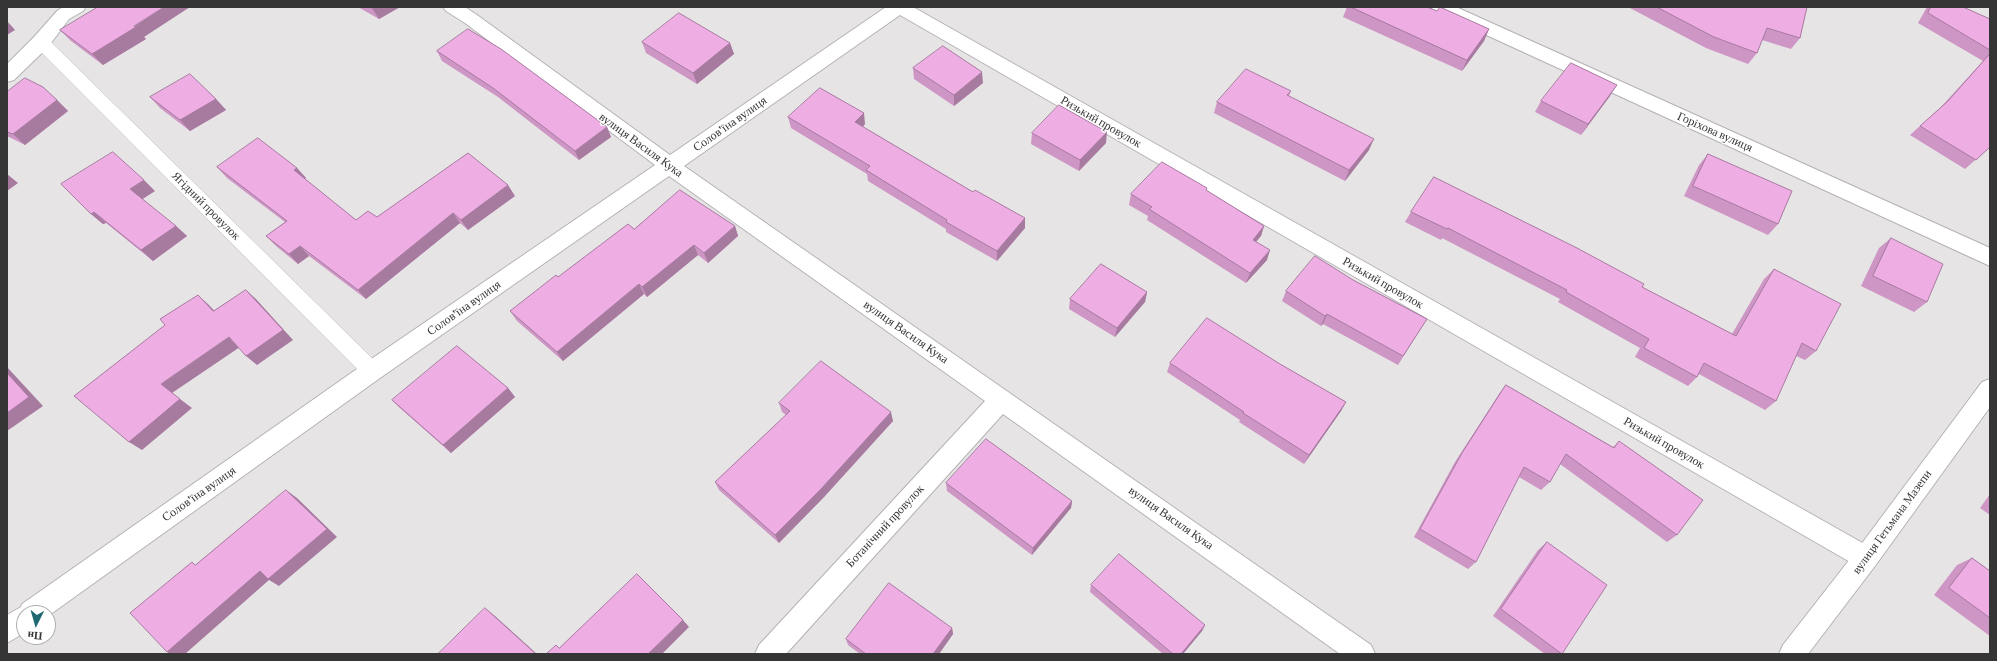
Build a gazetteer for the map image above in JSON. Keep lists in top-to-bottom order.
{
  "streets": {
    "street": [
      "Ризький провулок",
      "Солов'їна вулиця",
      "Горіхова вулиця",
      "вулиця Василя Кука",
      "вулиця Гетьмана Мазепи",
      "Ботанічний провулок"
    ],
    "lane": ["Ягідний провулок"]
  },
  "crossings": [
    ["Ризький провулок", "Солов'їна вулиця"],
    ["Ризький провулок", "вулиця Гетьмана Мазепи"],
    ["Солов'їна вулиця", "вулиця Василя Кука"],
    ["Солов'їна вулиця", "Ягідний провулок"],
    ["вулиця Василя Кука", "Ботанічний провулок"]
  ],
  "north": "bottom"
}
